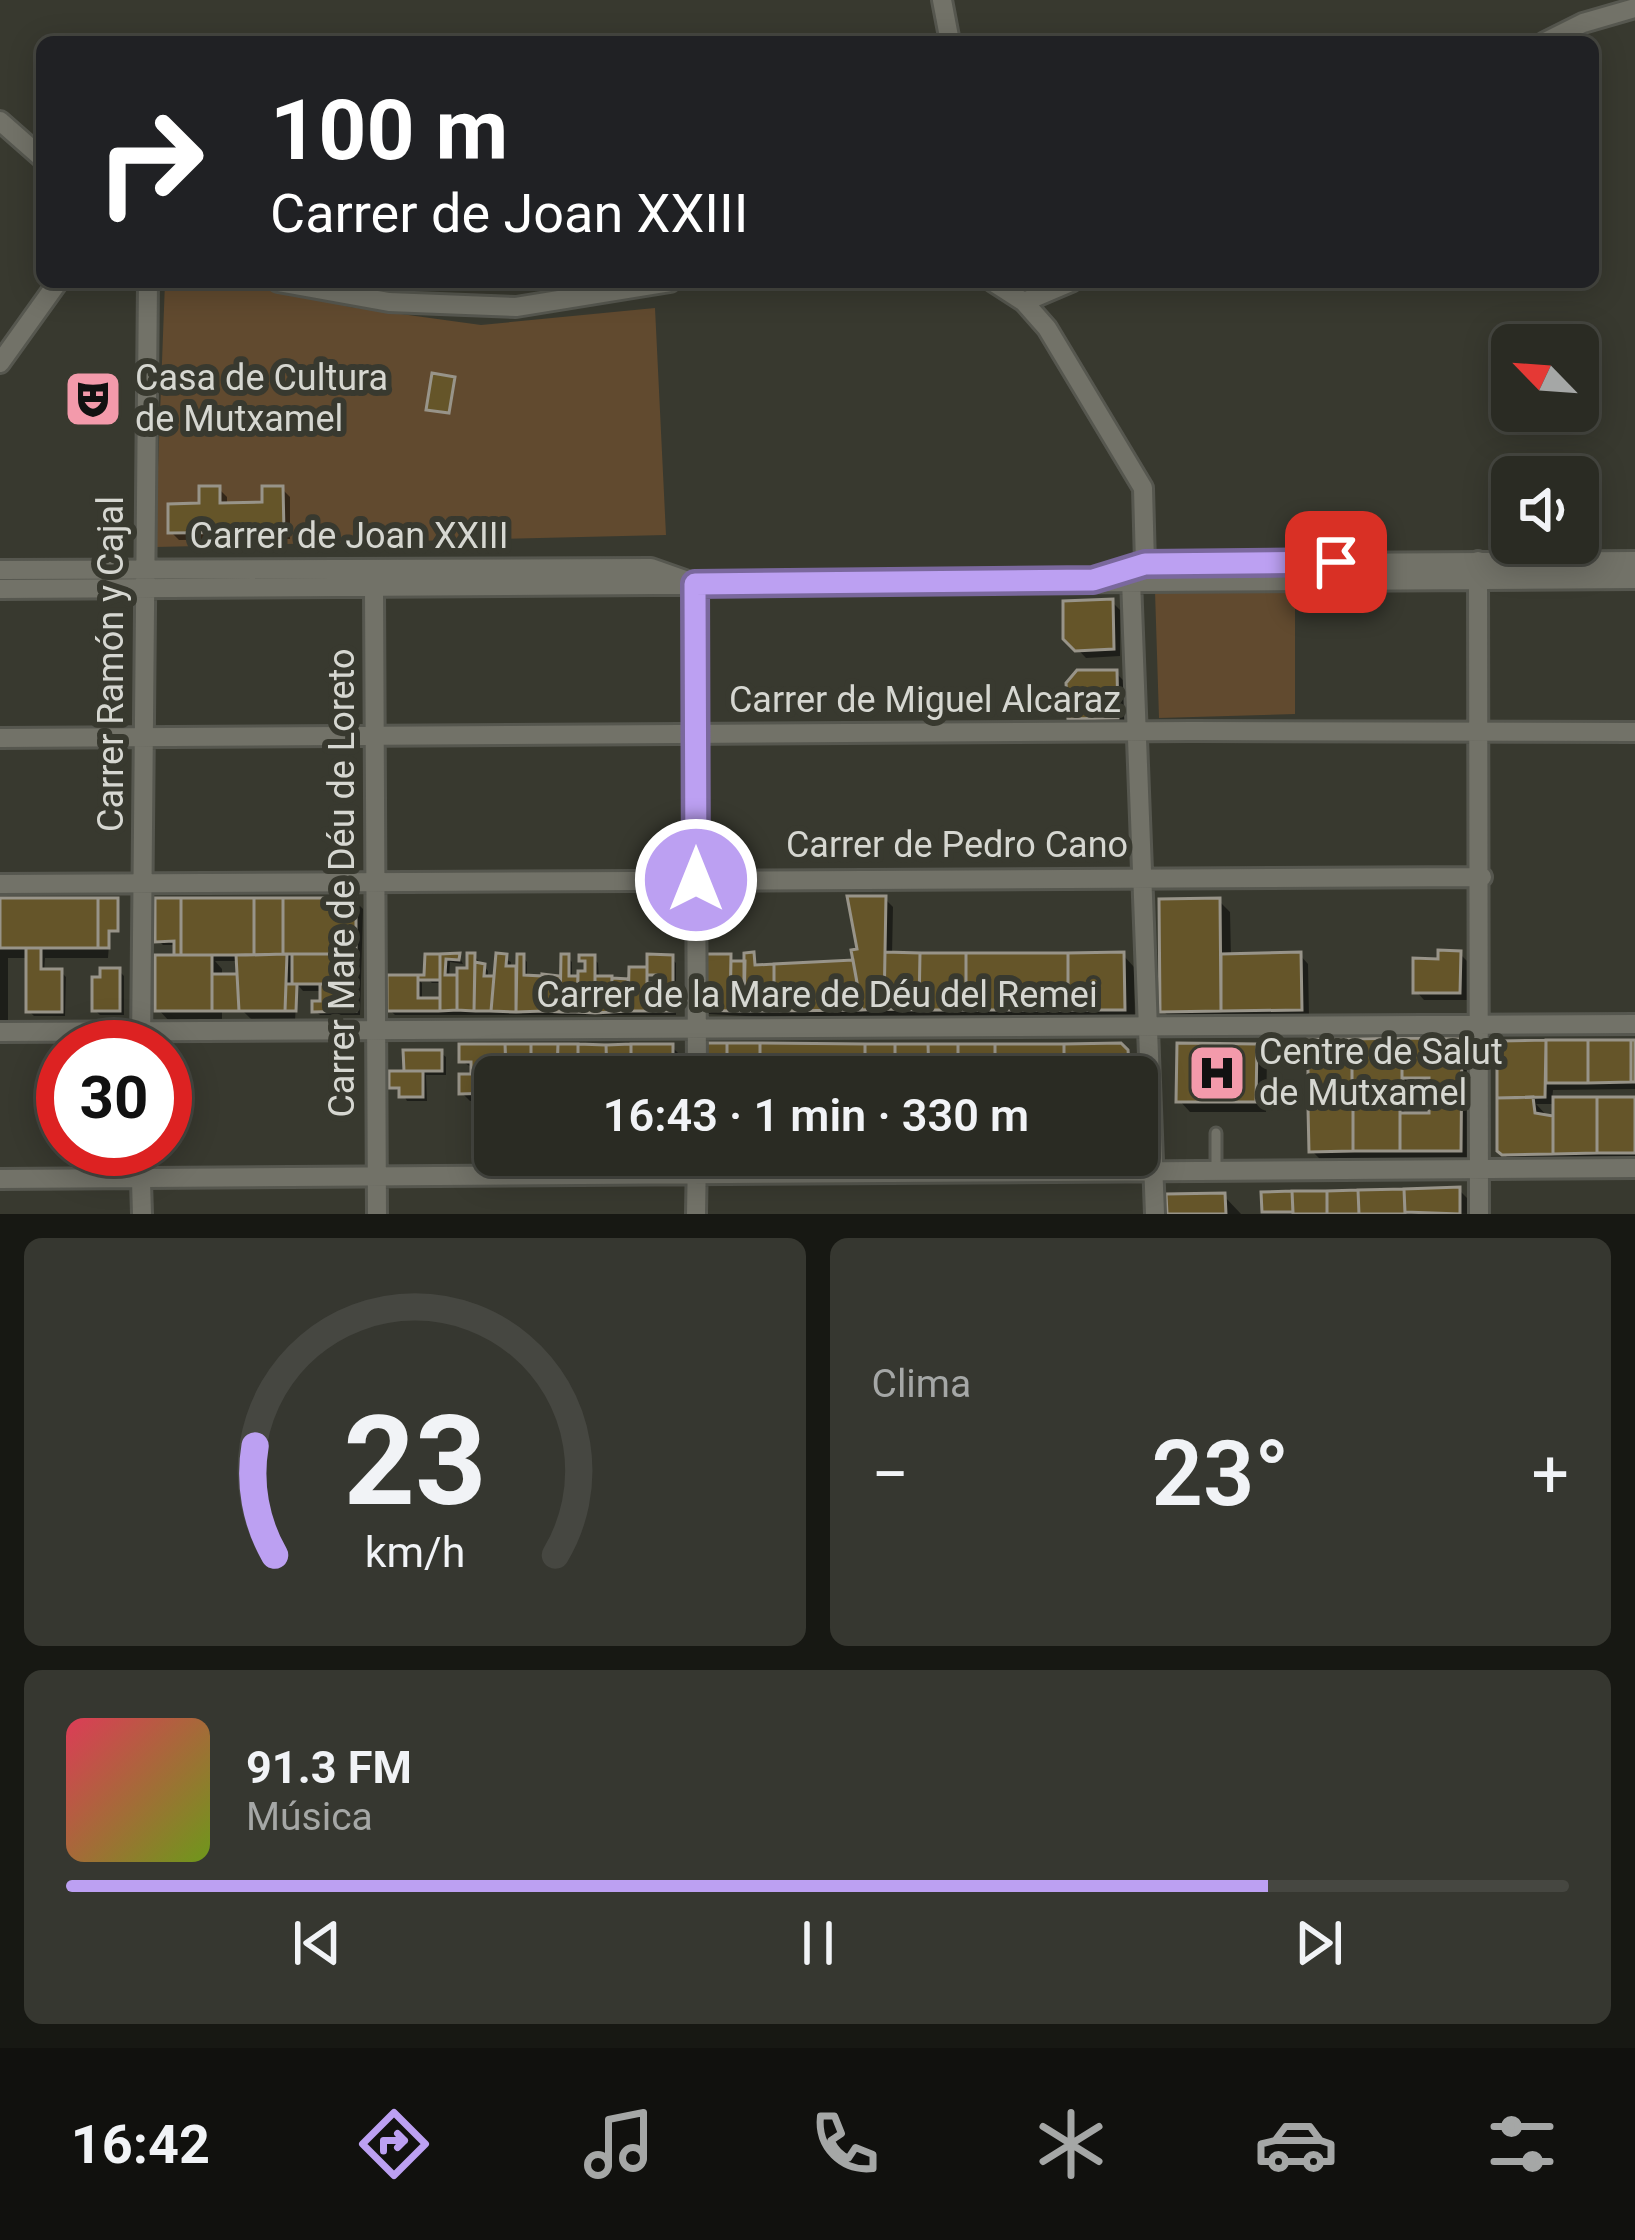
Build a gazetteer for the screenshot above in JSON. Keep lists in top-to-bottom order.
{
  "streets": {
    "street": [
      "Carrer de Joan XXIII",
      "Carrer Ramón y Cajal",
      "Carrer de Miguel Alcaraz",
      "Carrer de Pedro Cano",
      "Carrer Mare de Déu de Loreto",
      "Carrer de la Mare de Déu del Remei"
    ]
  },
  "crossings": [
    ["Carrer de Joan XXIII", "Carrer Ramón y Cajal"],
    ["Carrer de Joan XXIII", "Carrer Mare de Déu de Loreto"],
    ["Carrer Ramón y Cajal", "Carrer de Miguel Alcaraz"],
    ["Carrer Ramón y Cajal", "Carrer de Pedro Cano"],
    ["Carrer de Miguel Alcaraz", "Carrer Mare de Déu de Loreto"],
    ["Carrer de Pedro Cano", "Carrer Mare de Déu de Loreto"],
    ["Carrer Mare de Déu de Loreto", "Carrer de la Mare de Déu del Remei"]
  ],
  "places": {
    "theatre": ["Casa de Cultura de Mutxamel"],
    "hospital": ["Centre de Salut de Mutxamel"]
  },
  "north": "top left",
  "page": {
    "turn": ["100 m", "Carrer de Joan XXIII"],
    "limit": "30",
    "trip": "16:43 · 1 min · 330 m",
    "tile": "Clima",
    "heat": ["−", "23°", "+"],
    "song": ["91.3 FM", "Música"],
    "tabs": "16:42",
    "gauge": ["23", "km/h"]
  }
}
